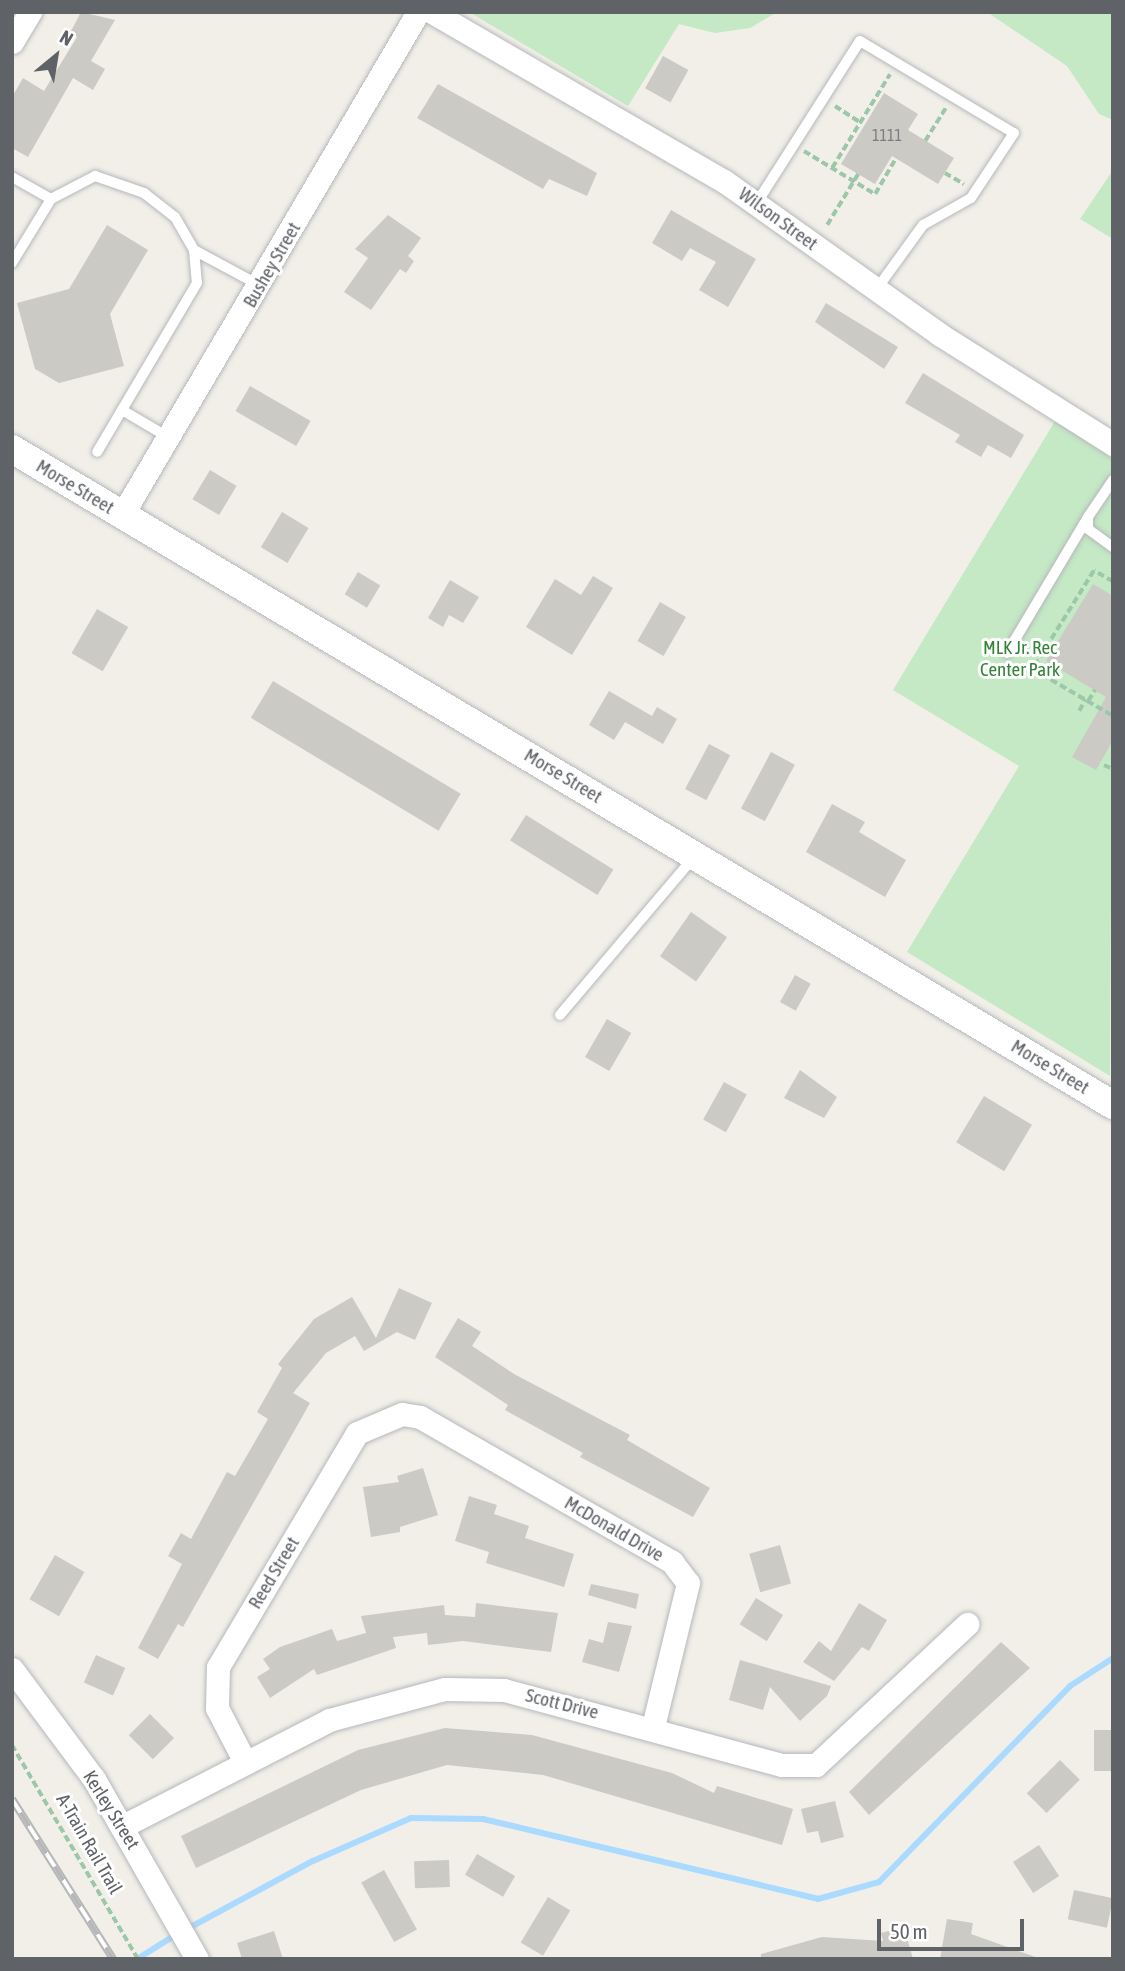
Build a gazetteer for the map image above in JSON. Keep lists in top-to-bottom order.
{
  "streets": {
    "street": [
      "Wilson Street",
      "Bushey Street",
      "Morse Street",
      "McDonald Drive",
      "Reed Street",
      "Scott Drive",
      "Kerley Street"
    ],
    "path": ["A-Train Rail Trail"]
  },
  "crossings": [
    ["Bushey Street", "Morse Street"],
    ["McDonald Drive", "Reed Street"],
    ["McDonald Drive", "Scott Drive"],
    ["Reed Street", "Scott Drive"],
    ["Scott Drive", "Kerley Street"]
  ],
  "parks": ["MLK Jr. Rec Center Park"],
  "house_numbers": ["1111"],
  "scale_bar": "50 m",
  "north": "top right"
}
